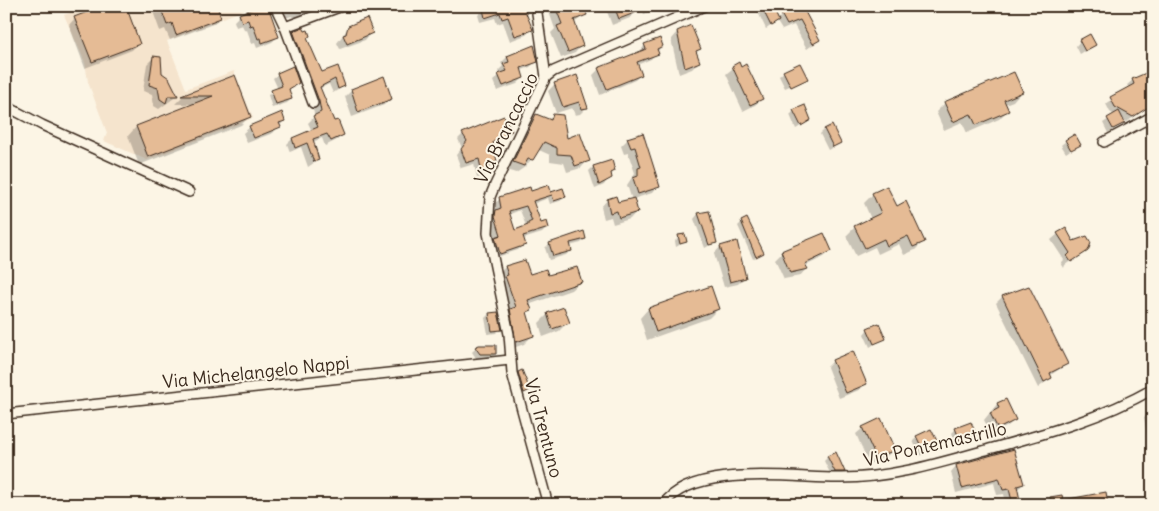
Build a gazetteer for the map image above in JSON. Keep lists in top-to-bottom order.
{
  "streets": {
    "street": [
      "Via Brancaccio",
      "Via Michelangelo Nappi",
      "Via Trentuno",
      "Via Pontemastrillo"
    ]
  },
  "crossings": [
    ["Via Brancaccio", "Via Michelangelo Nappi"],
    ["Via Brancaccio", "Via Trentuno"],
    ["Via Michelangelo Nappi", "Via Trentuno"]
  ]
}
